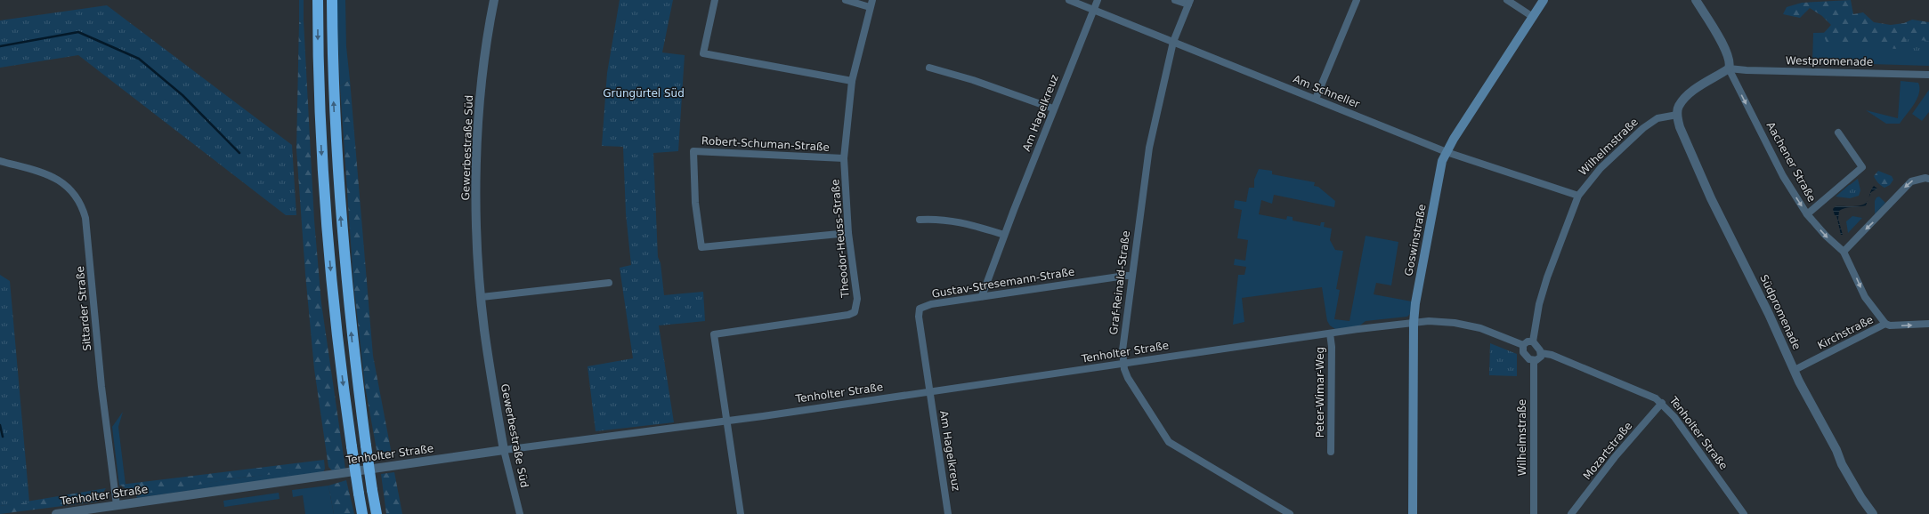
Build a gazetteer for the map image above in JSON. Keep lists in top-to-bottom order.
{
  "streets": {
    "main road": ["Goswinstraße"],
    "street": [
      "Westpromenade",
      "Am Schneller",
      "Am Hagelkreuz",
      "Robert-Schuman-Straße",
      "Wilhelmstraße",
      "Gewerbestraße Süd",
      "Aachener Straße",
      "Theodor-Heuss-Straße",
      "Gustav-Stresemann-Straße",
      "Graf-Reinald-Straße",
      "Sittarder Straße",
      "Südpromenade",
      "Kirchstraße",
      "Tenholter Straße",
      "Peter-Wimar-Weg",
      "Mozartstraße"
    ]
  },
  "crossings": [
    ["Westpromenade", "Aachener Straße"],
    ["Am Schneller", "Am Hagelkreuz"],
    ["Am Schneller", "Wilhelmstraße"],
    ["Am Schneller", "Goswinstraße"],
    ["Am Schneller", "Graf-Reinald-Straße"],
    ["Am Hagelkreuz", "Gustav-Stresemann-Straße"],
    ["Am Hagelkreuz", "Tenholter Straße"],
    ["Robert-Schuman-Straße", "Theodor-Heuss-Straße"],
    ["Wilhelmstraße", "Südpromenade"],
    ["Wilhelmstraße", "Tenholter Straße"],
    ["Gewerbestraße Süd", "Tenholter Straße"],
    ["Aachener Straße", "Kirchstraße"],
    ["Theodor-Heuss-Straße", "Tenholter Straße"],
    ["Goswinstraße", "Tenholter Straße"],
    ["Gustav-Stresemann-Straße", "Graf-Reinald-Straße"],
    ["Gustav-Stresemann-Straße", "Tenholter Straße"],
    ["Graf-Reinald-Straße", "Tenholter Straße"],
    ["Sittarder Straße", "Tenholter Straße"],
    ["Südpromenade", "Kirchstraße"],
    ["Tenholter Straße", "Peter-Wimar-Weg"],
    ["Tenholter Straße", "Mozartstraße"]
  ],
  "one_way": ["Aachener Straße"],
  "parks": ["Grüngürtel Süd"]
}
